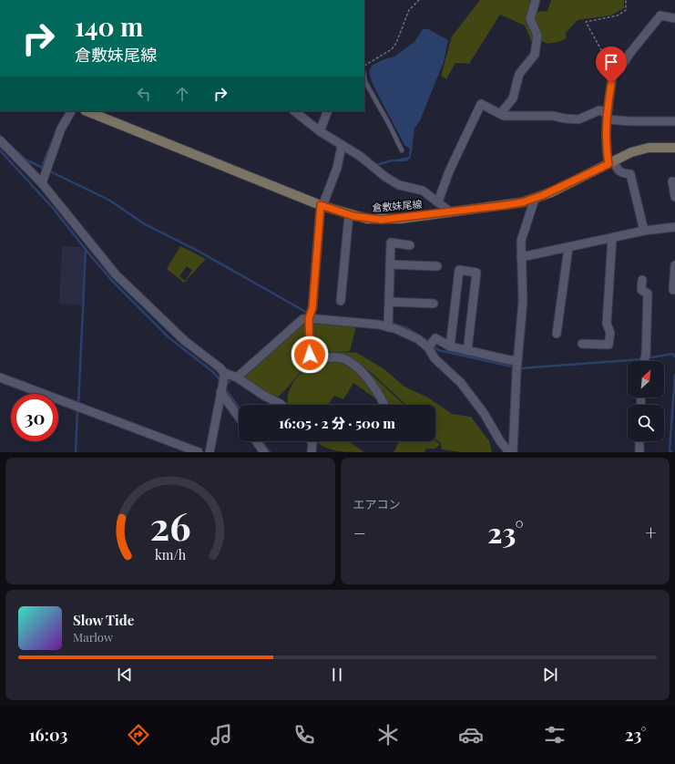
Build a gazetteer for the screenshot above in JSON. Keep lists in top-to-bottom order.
{
  "streets": {
    "main road": ["倉敷妹尾線"]
  },
  "north": "top right",
  "page": {
    "turn": ["140 m", "倉敷妹尾線"],
    "limit": "30",
    "trip": "16:05 · 2 分 · 500 m",
    "tile": "エアコン",
    "heat": ["−", "23°", "+"],
    "song": ["Slow Tide", "Marlow"],
    "tabs": ["16:03", "23°"],
    "gauge": ["26", "km/h"]
  }
}
